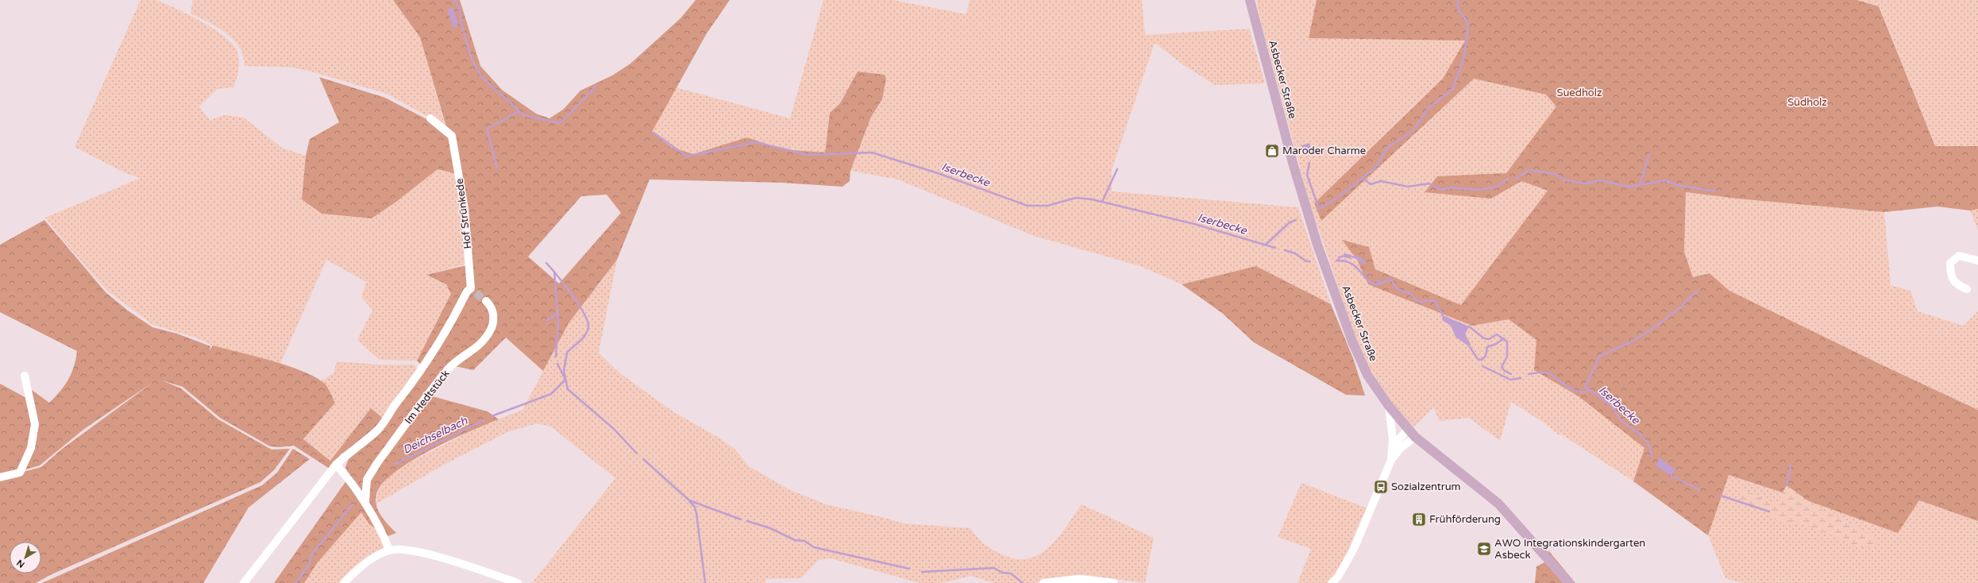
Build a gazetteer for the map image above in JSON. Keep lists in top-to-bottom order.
{
  "streets": {
    "main road": ["Asbecker Straße"],
    "street": ["Hof Strünkede", "Im Hedtstück"]
  },
  "crossings": [
    ["Hof Strünkede", "Im Hedtstück"]
  ],
  "water": ["Iserbecke", "Deichselbach"],
  "parks": ["Suedholz", "Südholz"],
  "places": {
    "shop": ["Maroder Charme"],
    "bus stop": ["Sozialzentrum"],
    "building": ["Frühförderung"],
    "school or university": ["AWO Integrationskindergarten Asbeck"]
  },
  "north": "bottom left"
}
